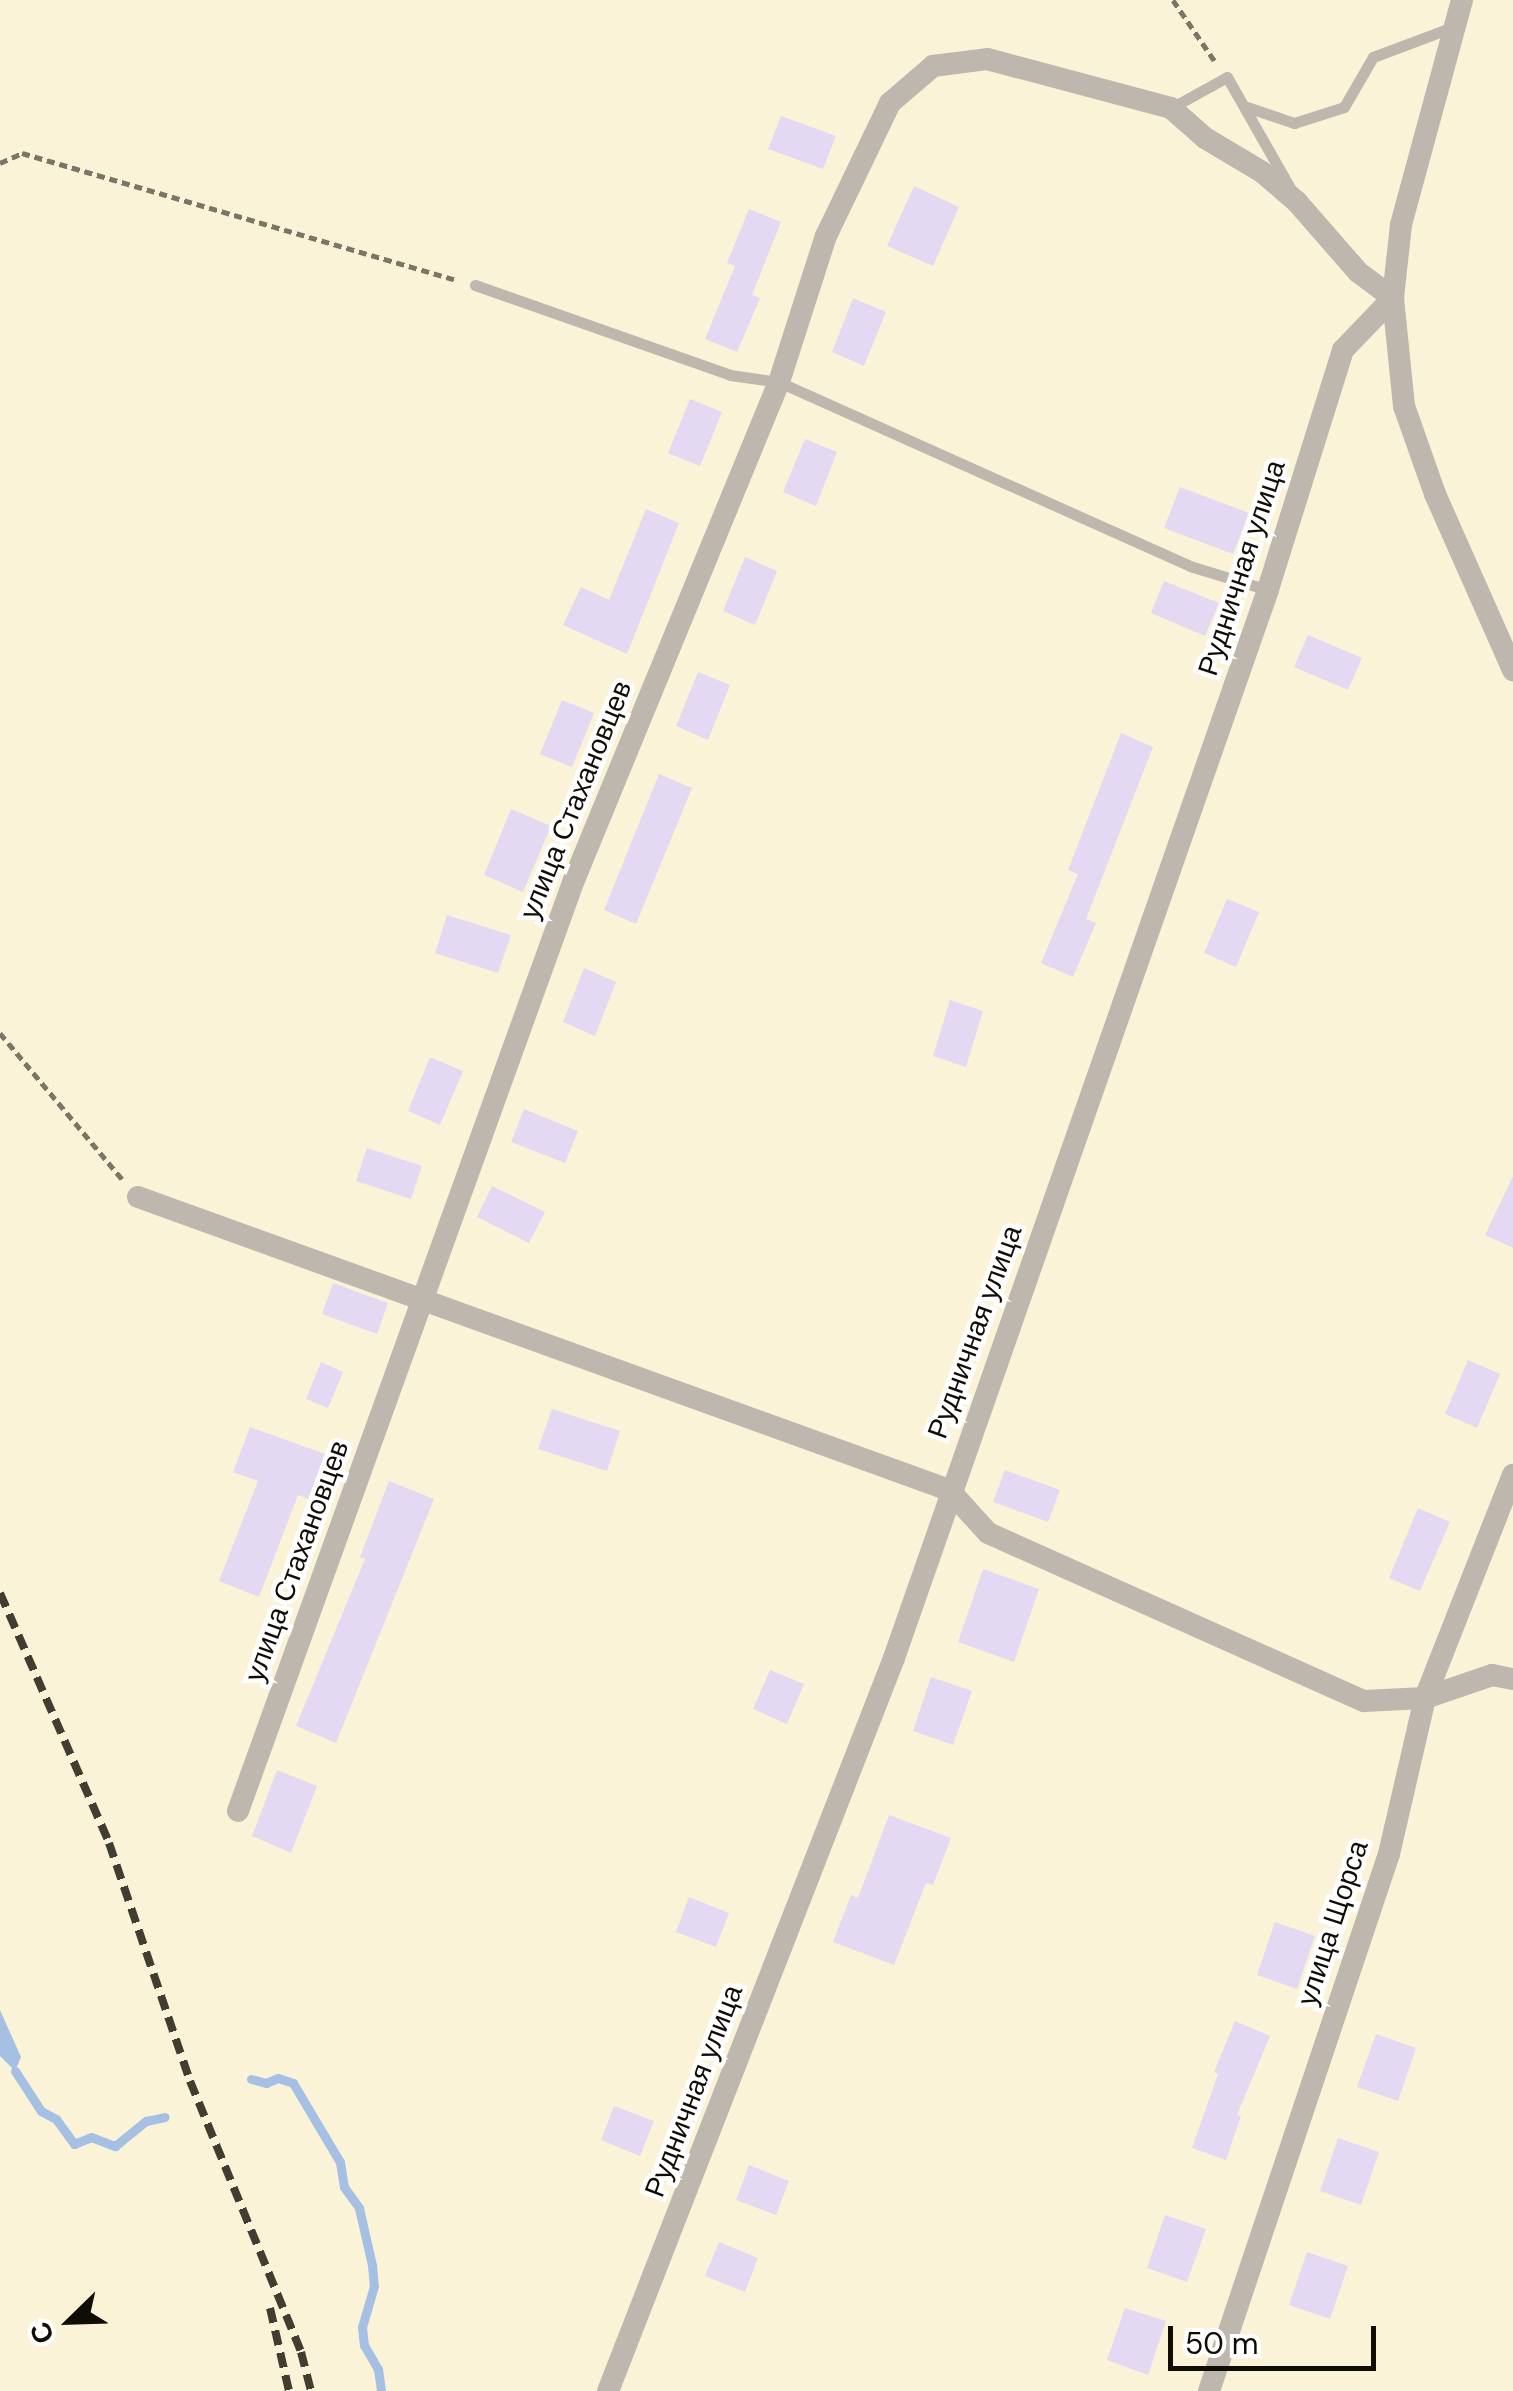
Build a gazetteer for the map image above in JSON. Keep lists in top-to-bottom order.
{
  "streets": {
    "street": ["Рудничная улица", "улица Стахановцев", "улица Щорса"]
  },
  "scale_bar": "50 m",
  "north": "bottom left"
}
